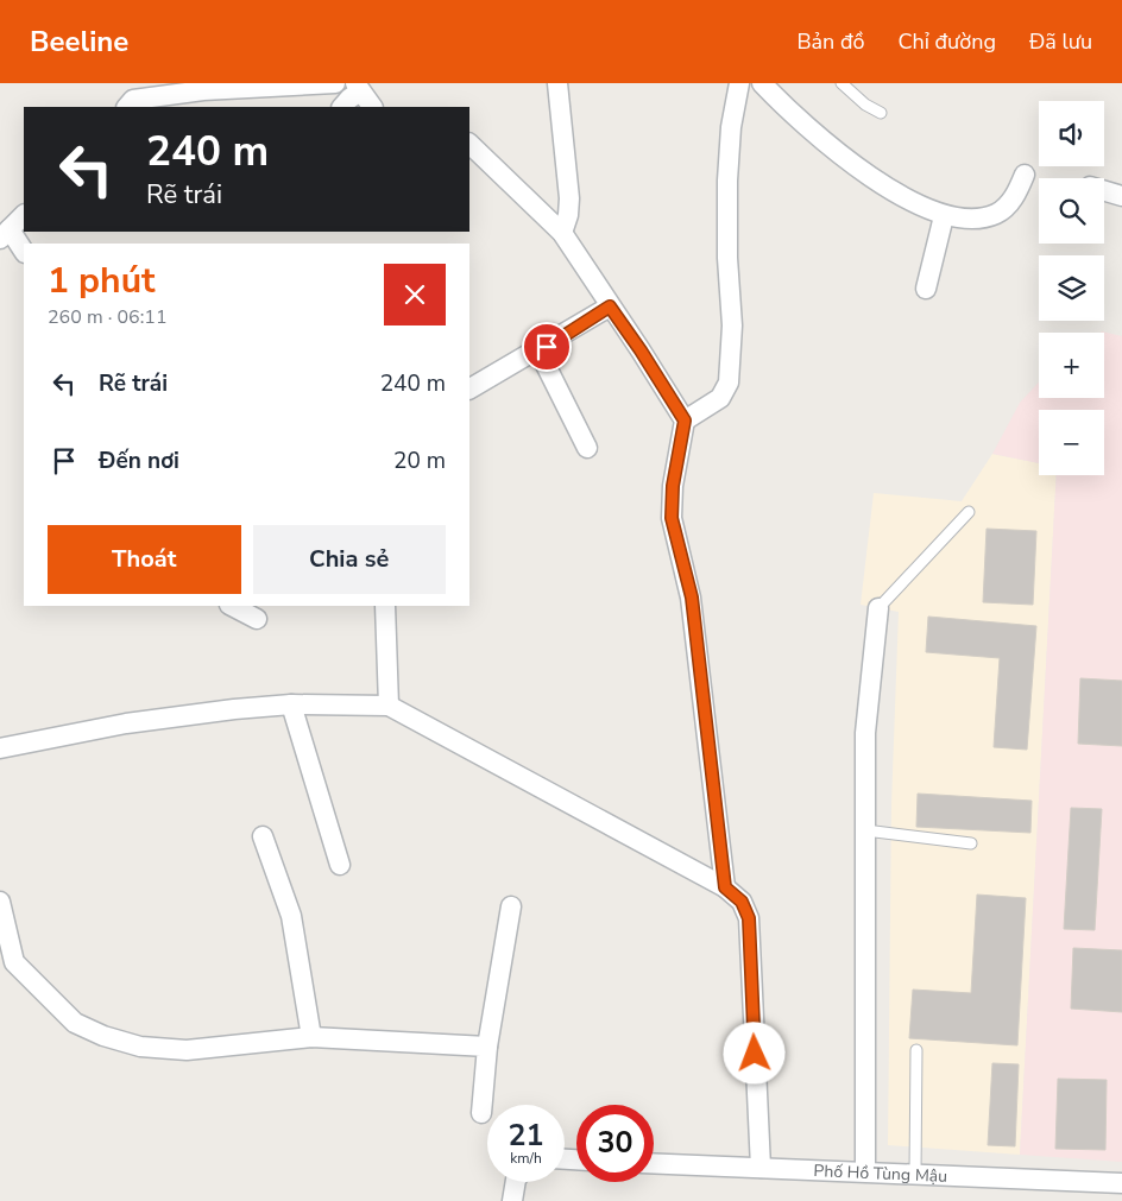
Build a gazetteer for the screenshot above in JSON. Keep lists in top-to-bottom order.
{
  "streets": {
    "street": ["Phố Hồ Tùng Mậu"]
  },
  "page": {
    "header": "Beeline",
    "nav": ["Bản đồ", "Chỉ đường", "Đã lưu"],
    "map_buttons": ["+", "−"],
    "turn": ["240 m", "Rẽ trái"],
    "heading": ["1 phút", "260 m · 06:11"],
    "list": [
      {
        "name": "Rẽ trái",
        "value": "240 m"
      },
      {
        "name": "Đến nơi",
        "value": "20 m"
      }
    ],
    "buttons": ["Thoát", "Chia sẻ"],
    "speed": "21 km/h",
    "limit": "30"
  }
}
